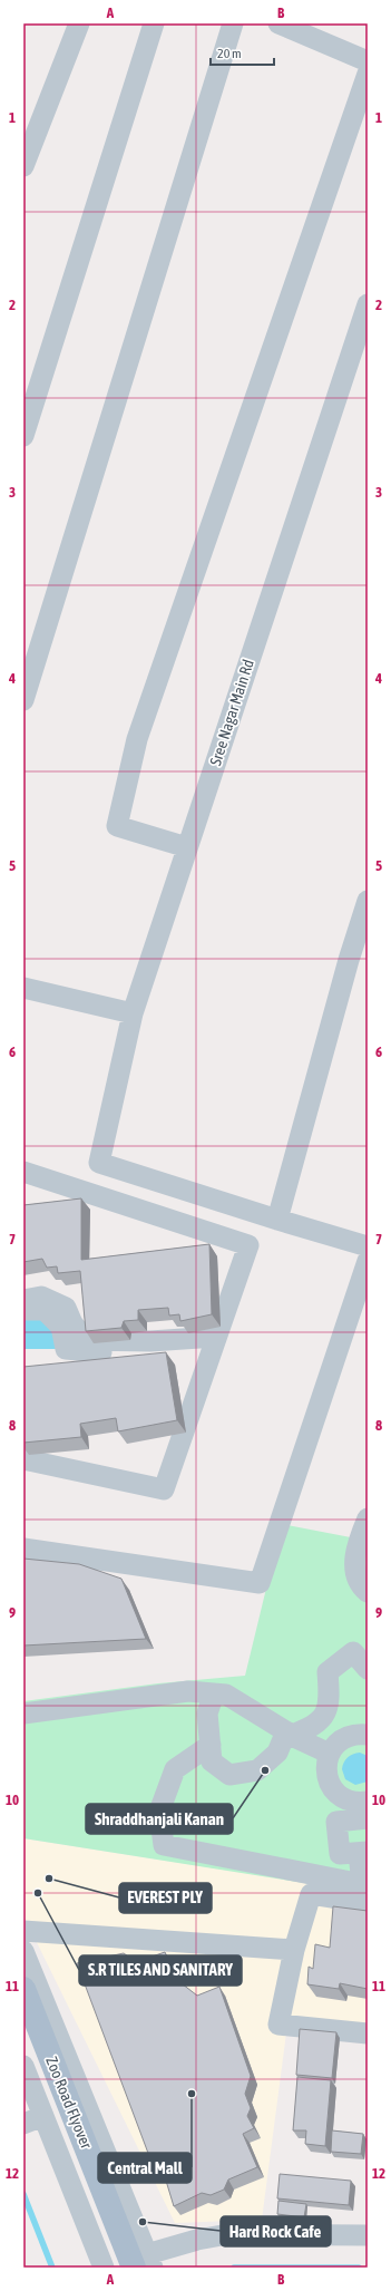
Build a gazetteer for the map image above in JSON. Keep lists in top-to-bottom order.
{
  "streets": {
    "main road": ["Zoo Road Flyover"],
    "street": ["Sree Nagar Main Rd"]
  },
  "places": [
    "Shraddhanjali Kanan",
    "EVEREST PLY",
    "S.R TILES AND SANITARY",
    "Central Mall",
    "Hard Rock Cafe"
  ],
  "scale_bar": "20 m",
  "grid": {
    "columns": ["A", "B"],
    "rows": [
      "1",
      "2",
      "3",
      "4",
      "5",
      "6",
      "7",
      "8",
      "9",
      "10",
      "11",
      "12"
    ]
  }
}
